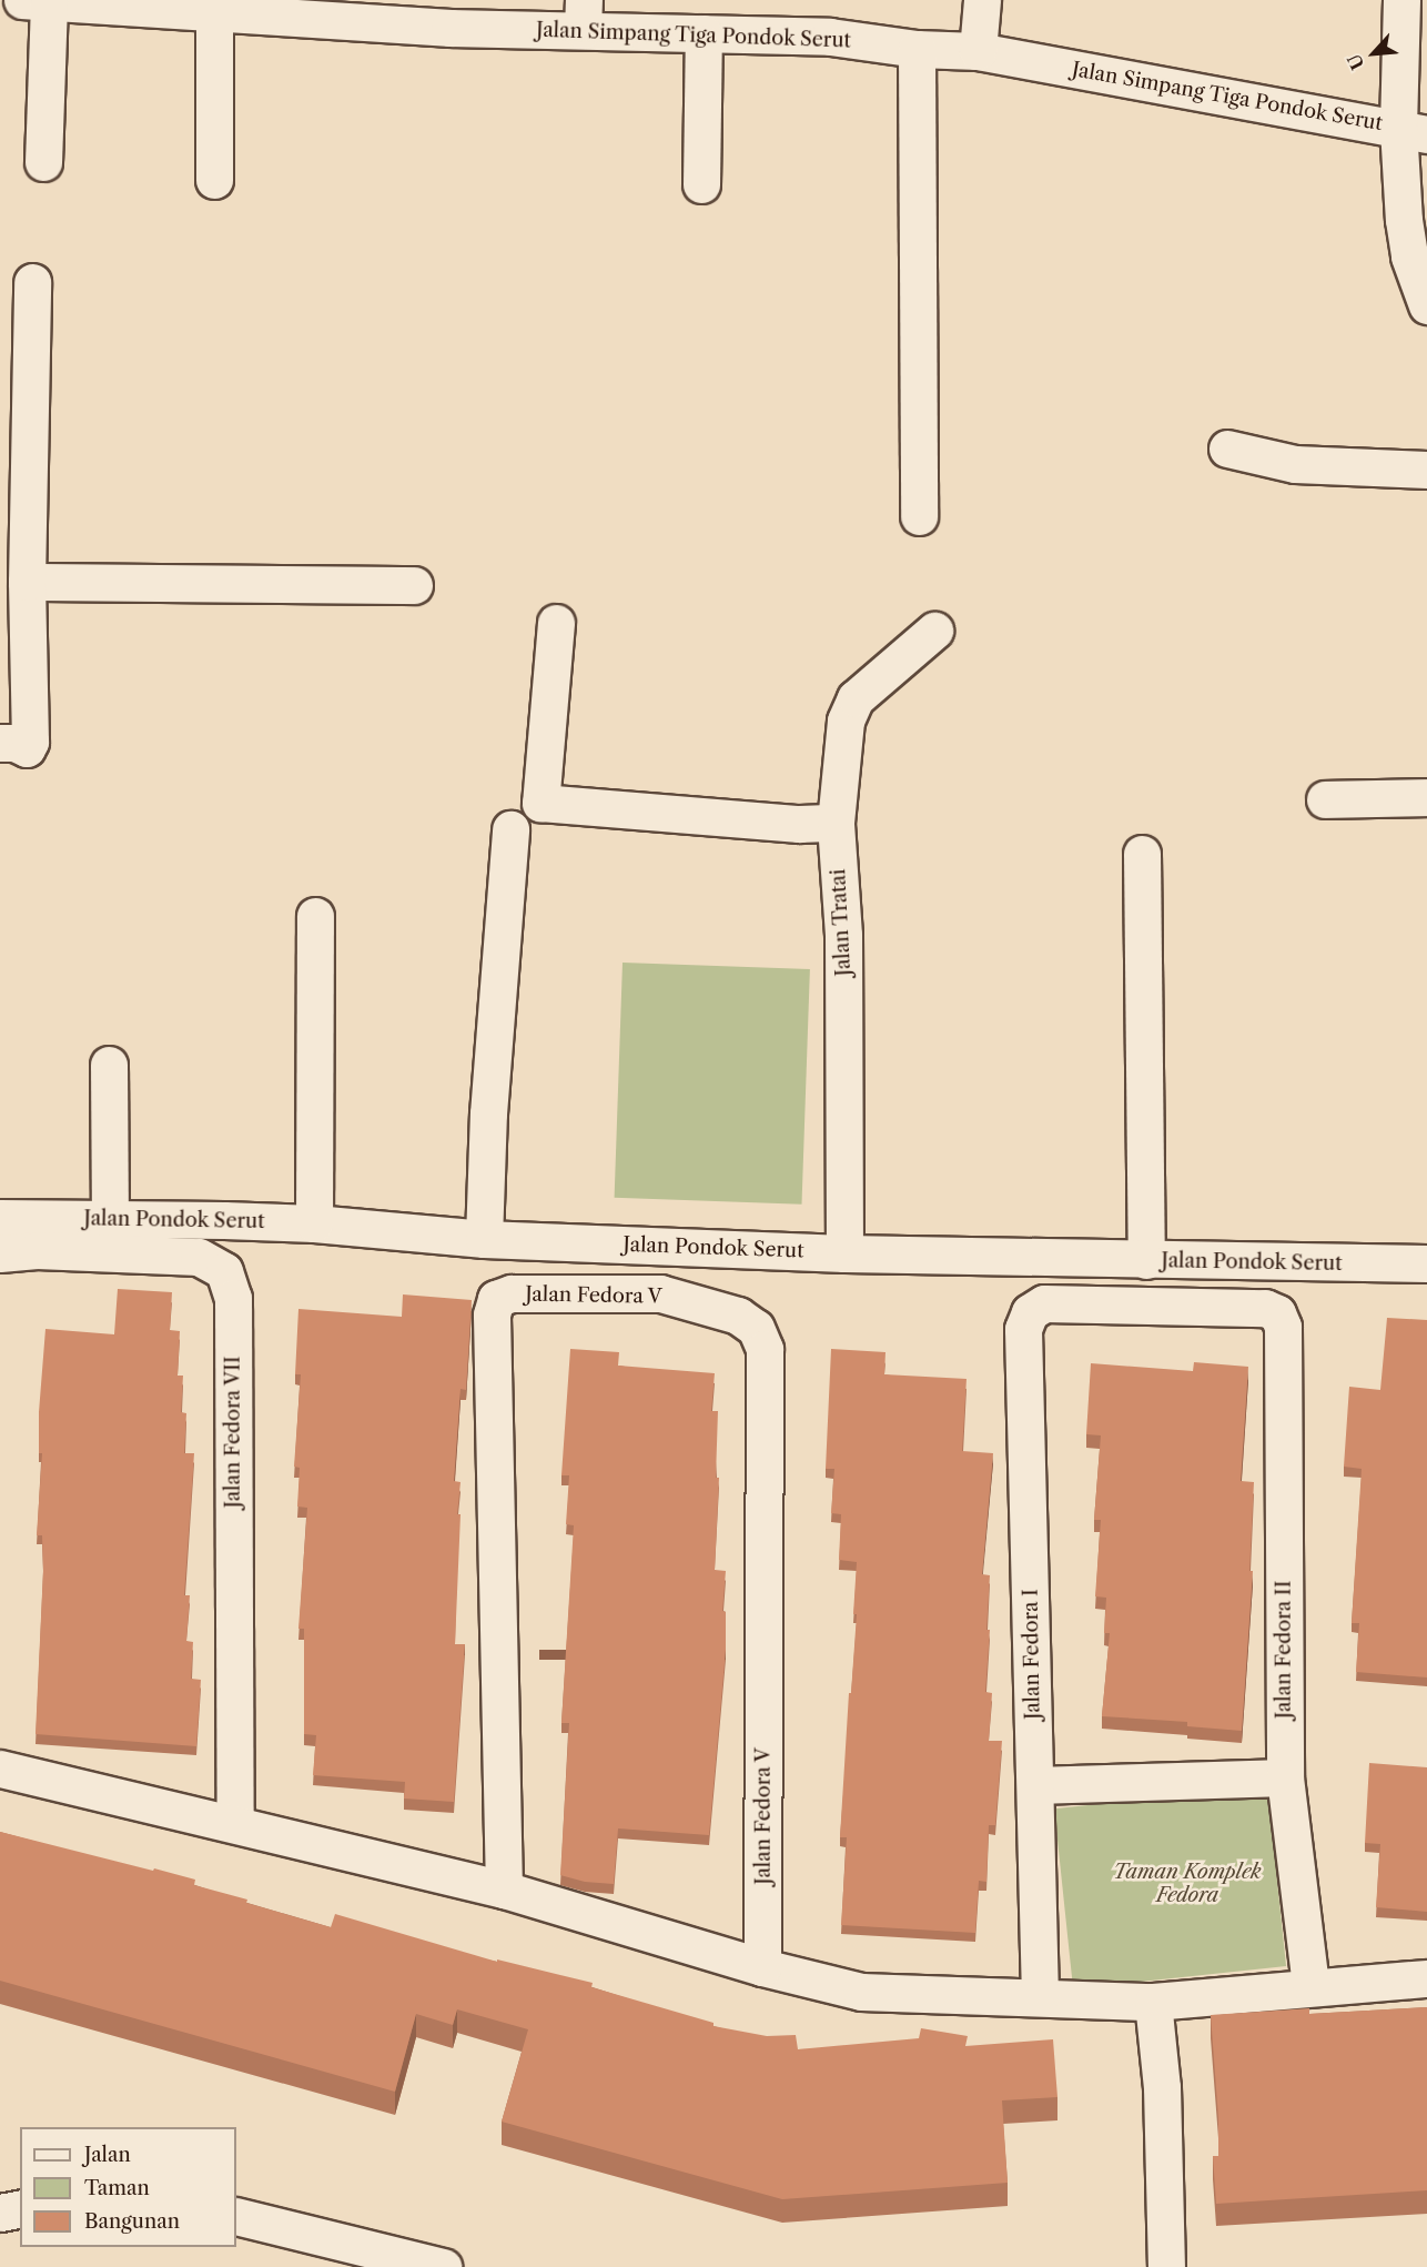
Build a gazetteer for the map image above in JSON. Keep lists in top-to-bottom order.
{
  "streets": {
    "street": [
      "Jalan Simpang Tiga Pondok Serut",
      "Jalan Tratai",
      "Jalan Pondok Serut",
      "Jalan Fedora V",
      "Jalan Fedora VII",
      "Jalan Fedora II",
      "Jalan Fedora I"
    ]
  },
  "crossings": [
    ["Jalan Tratai", "Jalan Pondok Serut"],
    ["Jalan Fedora II", "Jalan Fedora I"]
  ],
  "parks": ["Taman Komplek Fedora"],
  "legend": ["Jalan", "Taman", "Bangunan"],
  "north": "bottom left"
}
